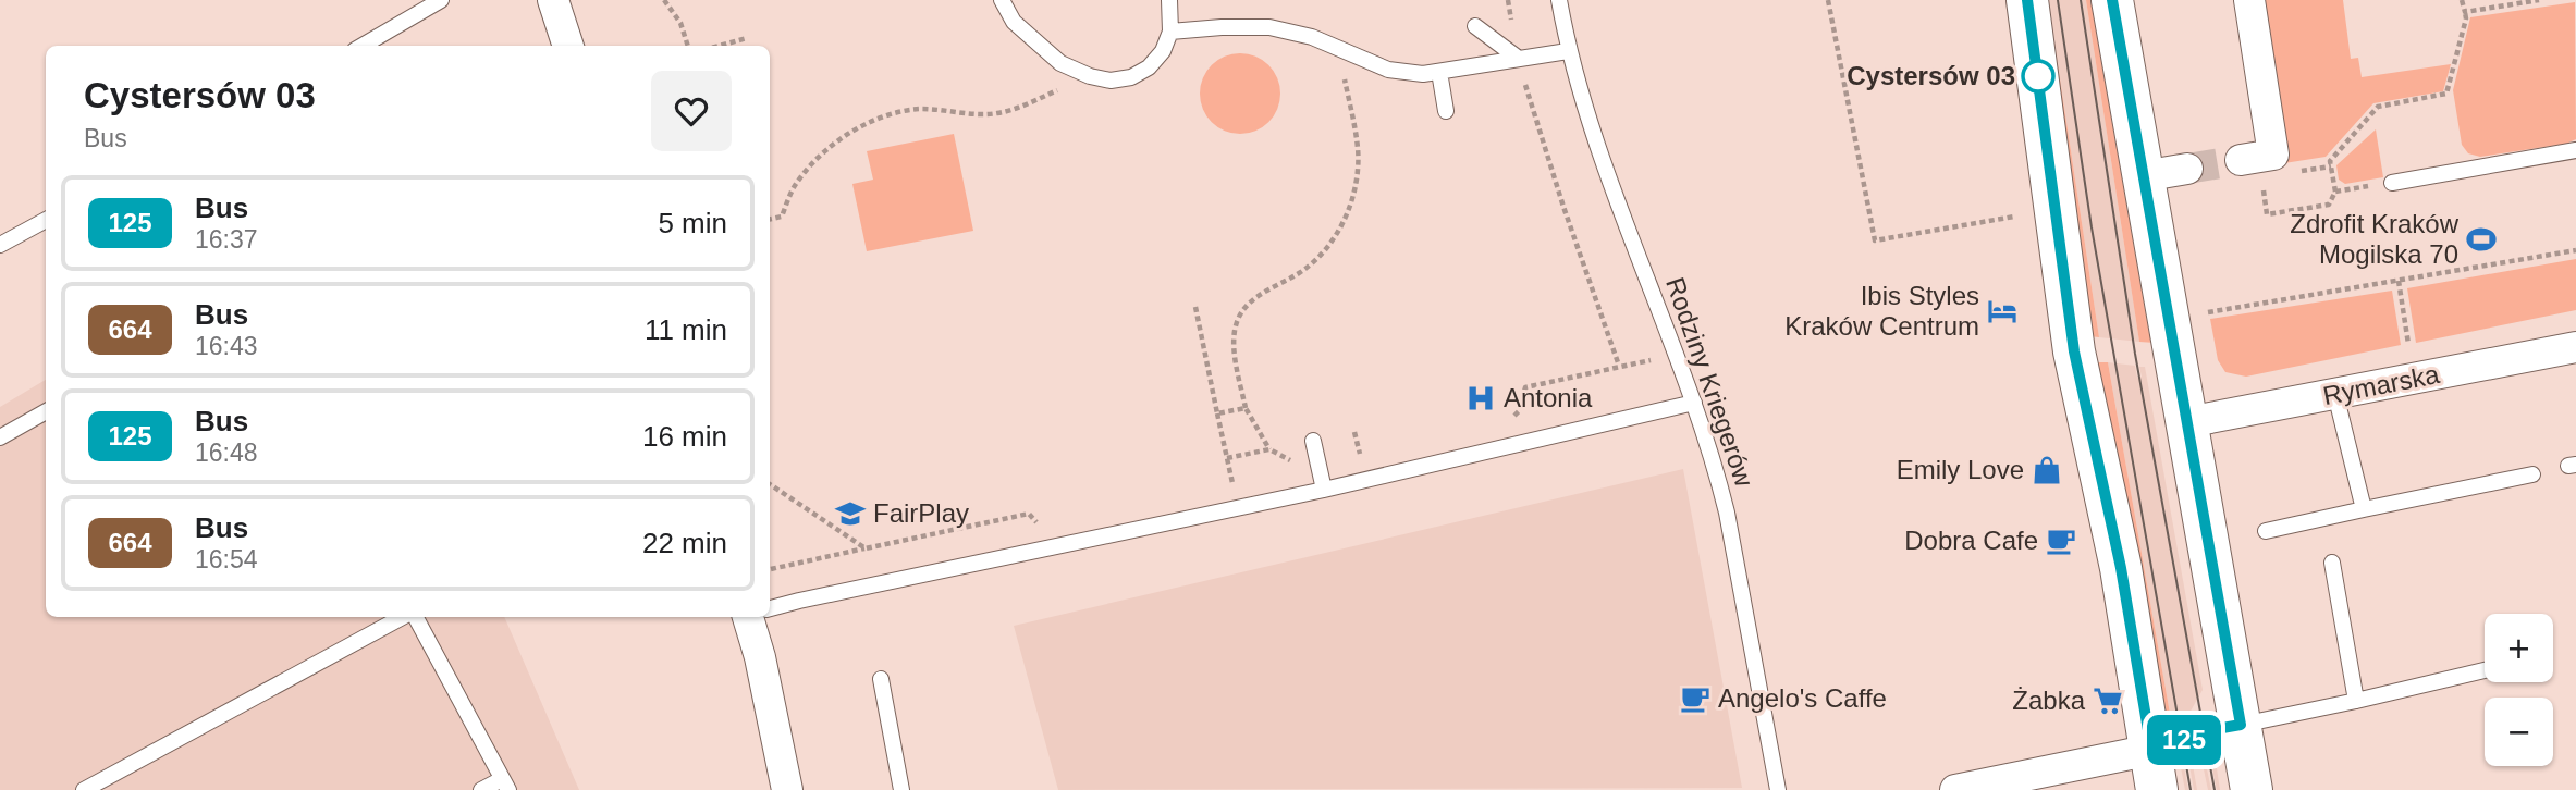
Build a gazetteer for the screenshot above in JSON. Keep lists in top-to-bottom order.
{
  "streets": {
    "street": ["Rymarska"],
    "lane": ["Rodziny Kriegerów"]
  },
  "places": {
    "other": ["Cystersów 03"],
    "sports": ["Zdrofit Kraków Mogilska 70"],
    "hotel": ["Ibis Styles Kraków Centrum"],
    "hospital": ["Antonia"],
    "shop": ["Emily Love"],
    "school or university": ["FairPlay"],
    "cafe": ["Dobra Cafe", "Angelo's Caffe"],
    "supermarket": ["Żabka"]
  },
  "lines": ["bus line 125"],
  "page": {
    "on_map": "125",
    "heading": ["Cystersów 03", "Bus"],
    "list": [
      {
        "mark": "125",
        "name": "Bus",
        "note": "16:37",
        "value": "5 min"
      },
      {
        "mark": "664",
        "name": "Bus",
        "note": "16:43",
        "value": "11 min"
      },
      {
        "mark": "125",
        "name": "Bus",
        "note": "16:48",
        "value": "16 min"
      },
      {
        "mark": "664",
        "name": "Bus",
        "note": "16:54",
        "value": "22 min"
      }
    ],
    "map_buttons": ["+", "−"]
  }
}
